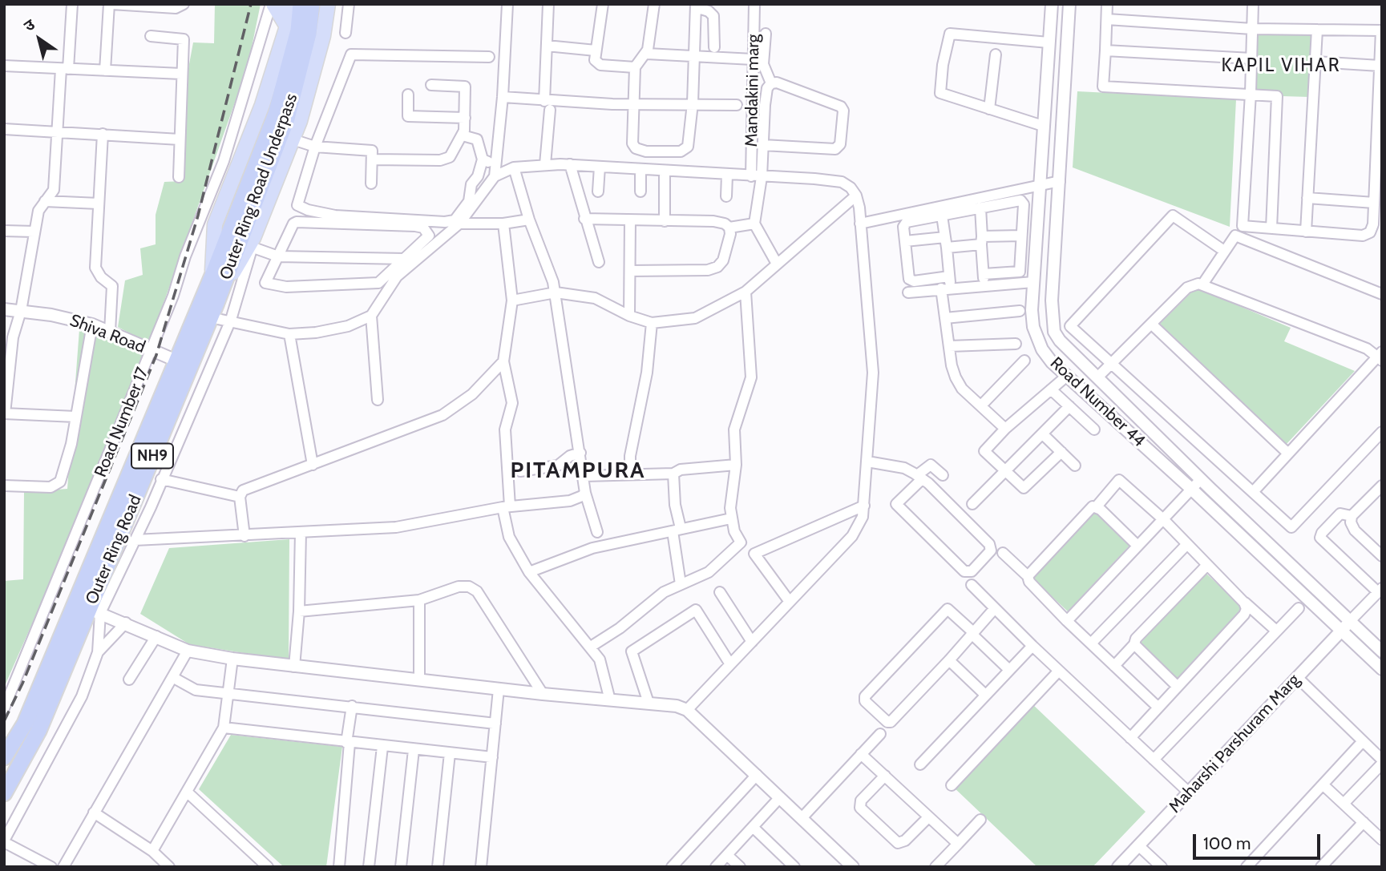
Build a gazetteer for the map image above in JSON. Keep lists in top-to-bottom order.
{
  "streets": {
    "highway": ["Outer Ring Road Underpass", "NH9", "Outer Ring Road"],
    "street": [
      "Mandakini marg",
      "Shiva Road",
      "Road Number 44",
      "Road Number 17",
      "Maharshi Parshuram Marg"
    ]
  },
  "crossings": [
    ["Outer Ring Road Underpass", "Outer Ring Road"],
    ["Shiva Road", "Road Number 17"],
    ["Shiva Road", "Outer Ring Road"],
    ["Road Number 44", "Maharshi Parshuram Marg"]
  ],
  "districts": ["KAPIL VIHAR", "PITAMPURA"],
  "scale_bar": "100 m",
  "north": "top left"
}
